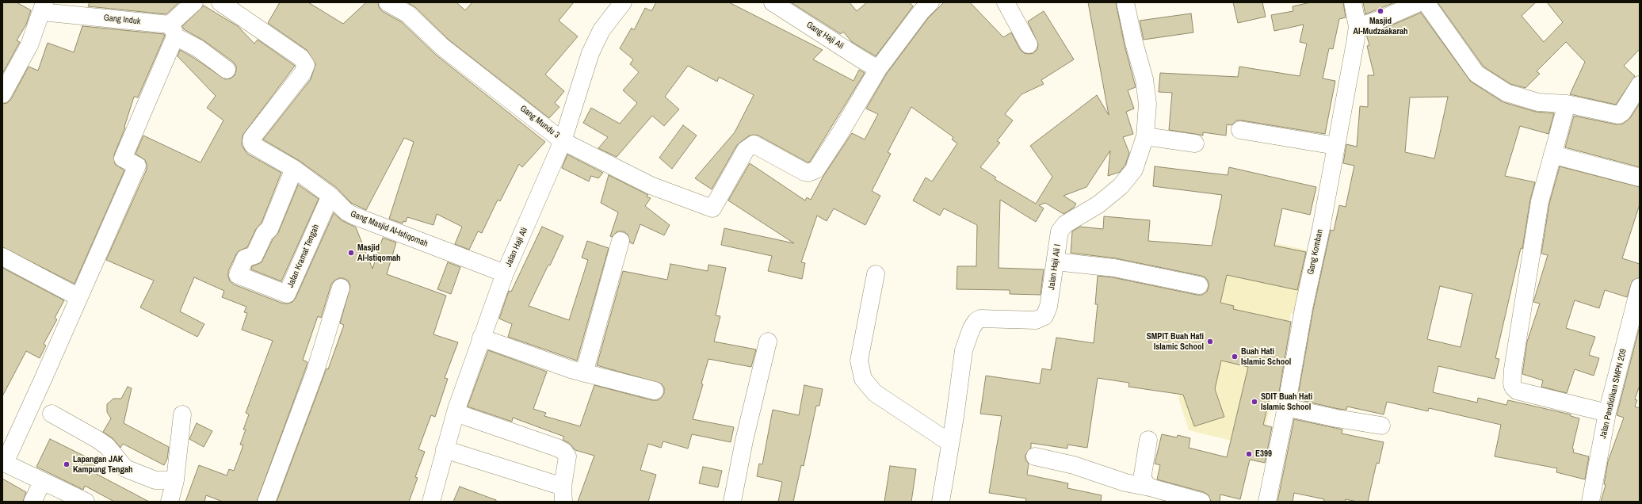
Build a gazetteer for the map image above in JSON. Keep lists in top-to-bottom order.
{
  "streets": {
    "street": [
      "Gang Induk",
      "Gang Haji Ali",
      "Gang Mundu 3",
      "Gang Masjid Al-Istiqomah",
      "Jalan Haji Ali",
      "Gang Komban",
      "Jalan Kramat Tengah",
      "Jalan Haji Ali I",
      "Jalan Pendidikan SMPN 209"
    ]
  },
  "crossings": [
    ["Gang Haji Ali", "Gang Mundu 3"],
    ["Gang Mundu 3", "Jalan Haji Ali"],
    ["Gang Masjid Al-Istiqomah", "Jalan Haji Ali"],
    ["Gang Masjid Al-Istiqomah", "Jalan Kramat Tengah"]
  ],
  "places": [
    "Masjid Al-Mudzaakarah",
    "Masjid Al-Istiqomah",
    "SMPIT Buah Hati Islamic School",
    "Buah Hati Islamic School",
    "SDIT Buah Hati Islamic School",
    "E399",
    "Lapangan JAK Kampung Tengah"
  ]
}
